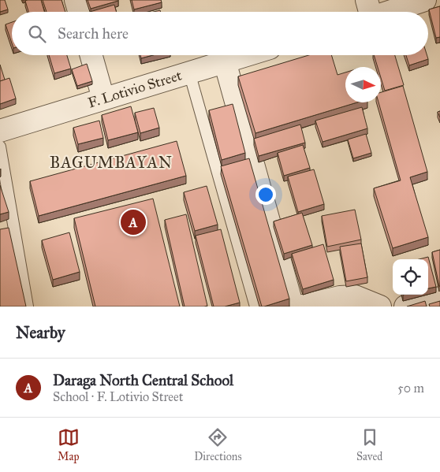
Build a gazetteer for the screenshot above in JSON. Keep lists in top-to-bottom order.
{
  "streets": {
    "street": ["F. Lotivio Street"]
  },
  "districts": ["BAGUMBAYAN"],
  "north": "right",
  "page": {
    "search": "Search here",
    "pins": "A",
    "heading": "Nearby",
    "list": [
      {
        "mark": "A",
        "name": "Daraga North Central School",
        "note": "School · F. Lotivio Street",
        "value": "50 m"
      }
    ],
    "nav": ["Map", "Directions", "Saved"]
  }
}
